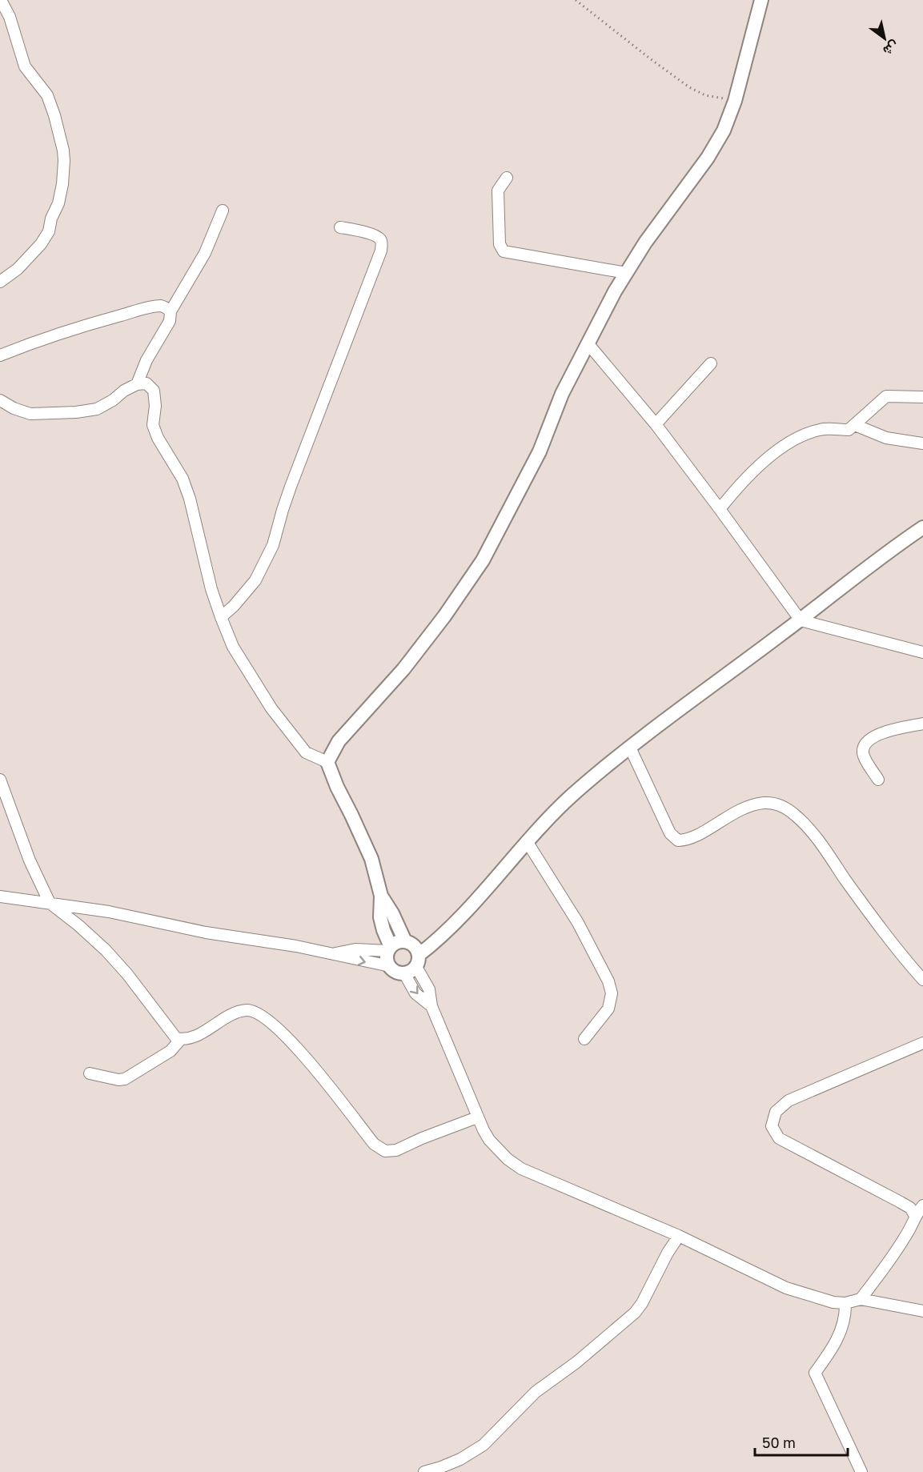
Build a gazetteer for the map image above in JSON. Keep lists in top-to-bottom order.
{
  "scale_bar": "50 m",
  "north": "bottom right"
}
